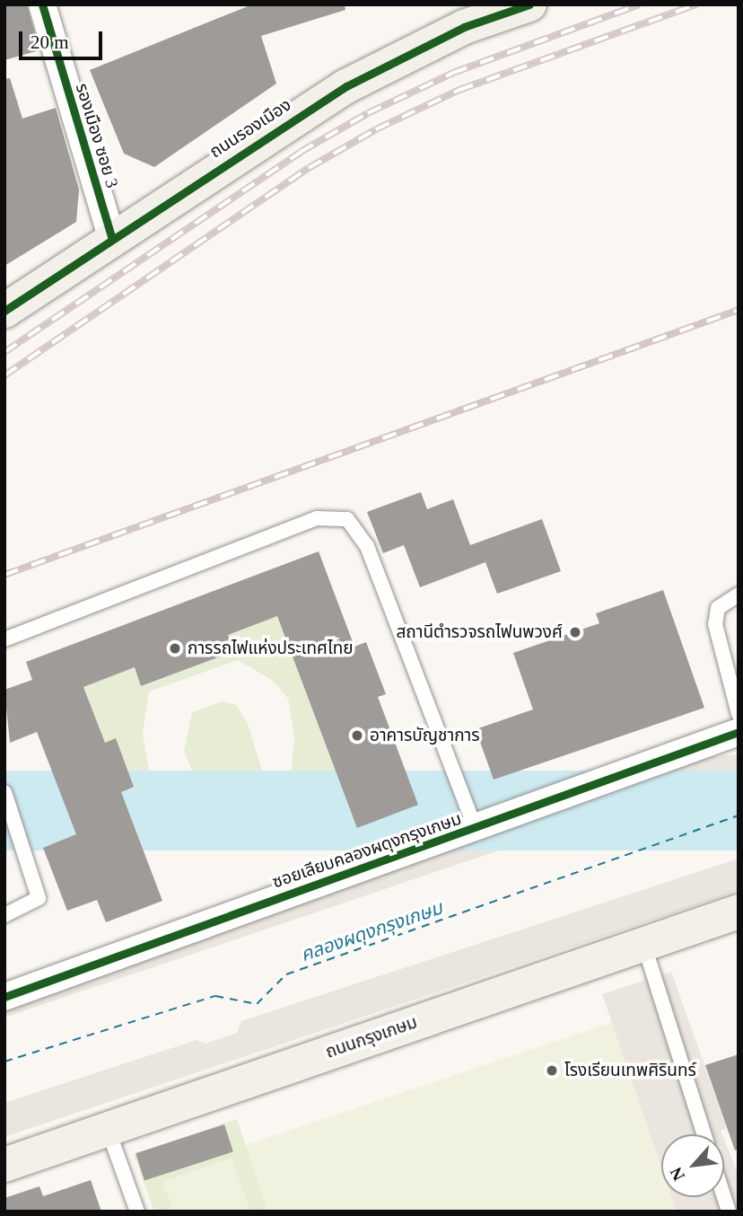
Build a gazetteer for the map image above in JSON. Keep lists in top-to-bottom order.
{
  "streets": {
    "main road": ["ถนนรองเมือง", "ถนนกรุงเกษม"],
    "street": ["รองเมือง ซอย 3", "ซอยเลียบคลองผดุงกรุงเกษม"]
  },
  "crossings": [
    ["ถนนรองเมือง", "รองเมือง ซอย 3"]
  ],
  "water": ["คลองผดุงกรุงเกษม"],
  "places": [
    "สถานีตำรวจรถไฟนพวงศ์",
    "การรถไฟแห่งประเทศไทย",
    "อาคารบัญชาการ",
    "โรงเรียนเทพศิรินทร์"
  ],
  "scale_bar": "20 m",
  "north": "bottom left"
}
